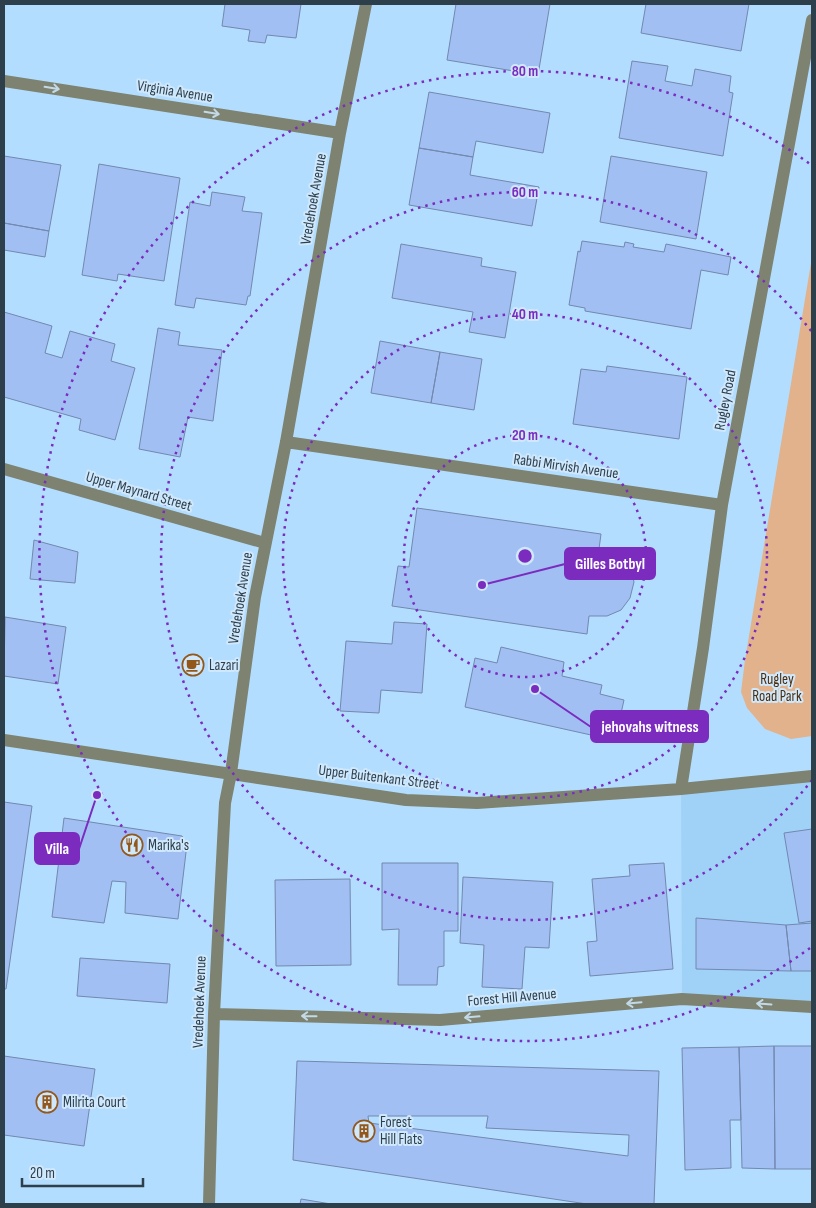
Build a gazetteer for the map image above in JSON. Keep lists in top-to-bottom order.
{
  "streets": {
    "street": [
      "Virginia Avenue",
      "Vredehoek Avenue",
      "Rugley Road",
      "Rabbi Mirvish Avenue",
      "Upper Maynard Street",
      "Upper Buitenkant Street",
      "Forest Hill Avenue"
    ]
  },
  "crossings": [
    ["Virginia Avenue", "Vredehoek Avenue"],
    ["Vredehoek Avenue", "Rabbi Mirvish Avenue"],
    ["Vredehoek Avenue", "Upper Maynard Street"],
    ["Vredehoek Avenue", "Upper Buitenkant Street"],
    ["Vredehoek Avenue", "Forest Hill Avenue"],
    ["Rugley Road", "Rabbi Mirvish Avenue"],
    ["Rugley Road", "Upper Buitenkant Street"]
  ],
  "one_way": ["Virginia Avenue", "Forest Hill Avenue"],
  "parks": ["Rugley Road Park"],
  "places": {
    "other": ["Gilles Botbyl", "jehovahs witness", "Villa"],
    "cafe": ["Lazari"],
    "restaurant": ["Marika's"],
    "building": ["Milrita Court", "Forest Hill Flats"]
  },
  "scale_bar": "20 m",
  "rings": [
    "80 m",
    "60 m",
    "40 m",
    "20 m"
  ]
}
